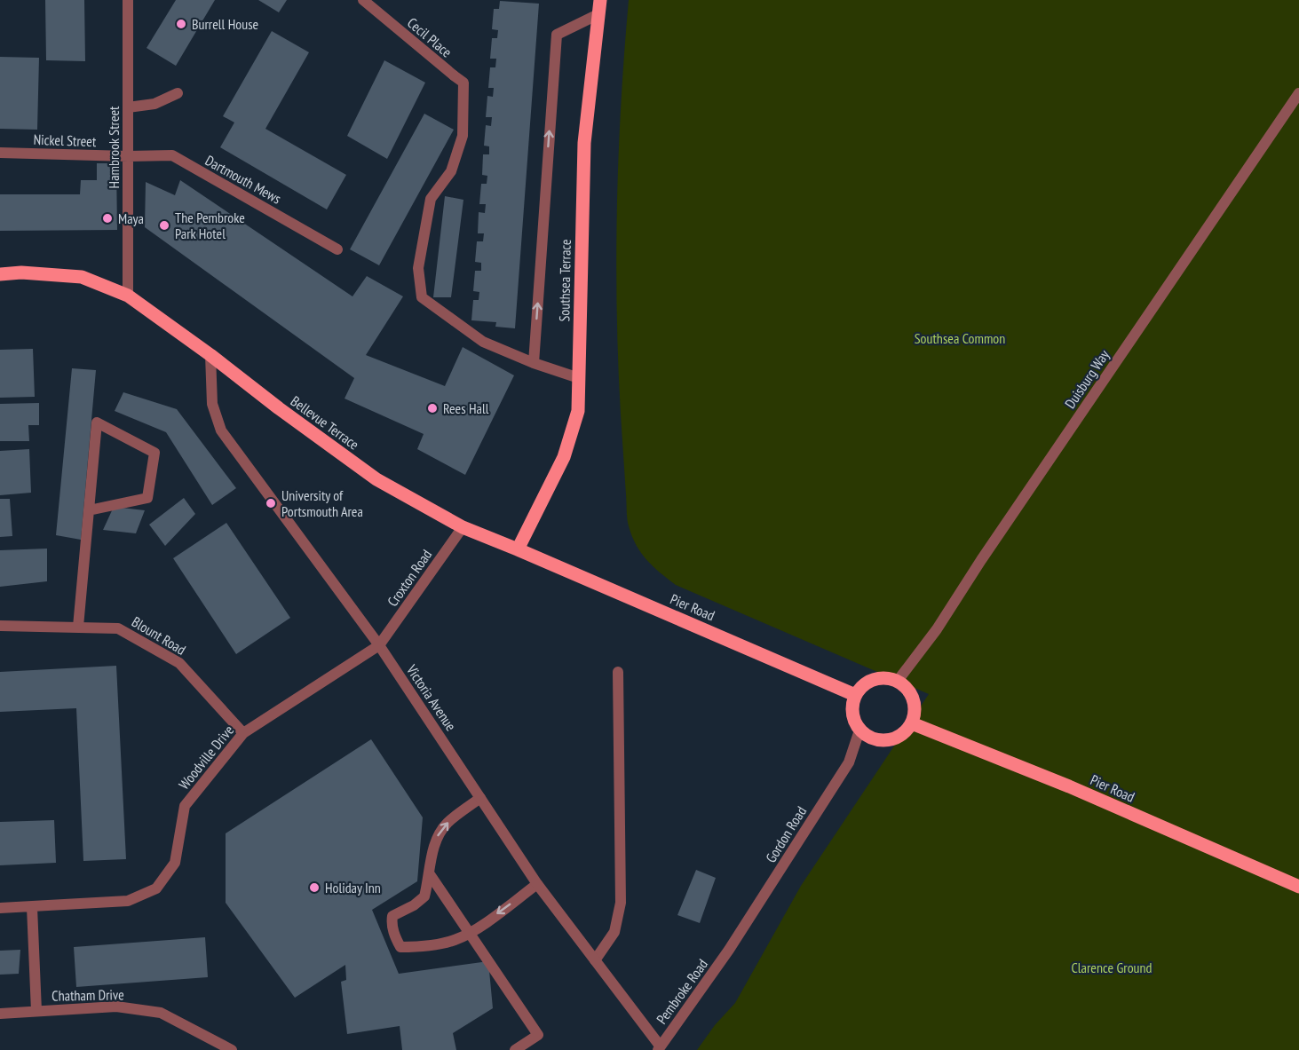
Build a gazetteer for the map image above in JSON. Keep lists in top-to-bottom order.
{
  "streets": {
    "main road": ["Southsea Terrace", "Bellevue Terrace", "Pier Road"],
    "street": [
      "Cecil Place",
      "Nickel Street",
      "Hambrook Street",
      "Dartmouth Mews",
      "Duisburg Way",
      "Croxton Road",
      "Blount Road",
      "Victoria Avenue",
      "Woodville Drive",
      "Gordon Road",
      "Pembroke Road",
      "Chatham Drive"
    ]
  },
  "crossings": [
    ["Nickel Street", "Hambrook Street"],
    ["Nickel Street", "Dartmouth Mews"],
    ["Hambrook Street", "Dartmouth Mews"],
    ["Hambrook Street", "Bellevue Terrace"],
    ["Southsea Terrace", "Bellevue Terrace"],
    ["Southsea Terrace", "Pier Road"],
    ["Duisburg Way", "Pier Road"],
    ["Duisburg Way", "Gordon Road"],
    ["Bellevue Terrace", "Croxton Road"],
    ["Bellevue Terrace", "Pier Road"],
    ["Bellevue Terrace", "Victoria Avenue"],
    ["Croxton Road", "Victoria Avenue"],
    ["Croxton Road", "Woodville Drive"],
    ["Pier Road", "Gordon Road"],
    ["Blount Road", "Woodville Drive"],
    ["Victoria Avenue", "Woodville Drive"],
    ["Victoria Avenue", "Pembroke Road"],
    ["Gordon Road", "Pembroke Road"]
  ],
  "parks": ["Southsea Common", "Clarence Ground"],
  "places": [
    "Burrell House",
    "Maya",
    "The Pembroke Park Hotel",
    "Rees Hall",
    "University of Portsmouth Area",
    "Holiday Inn"
  ]
}
